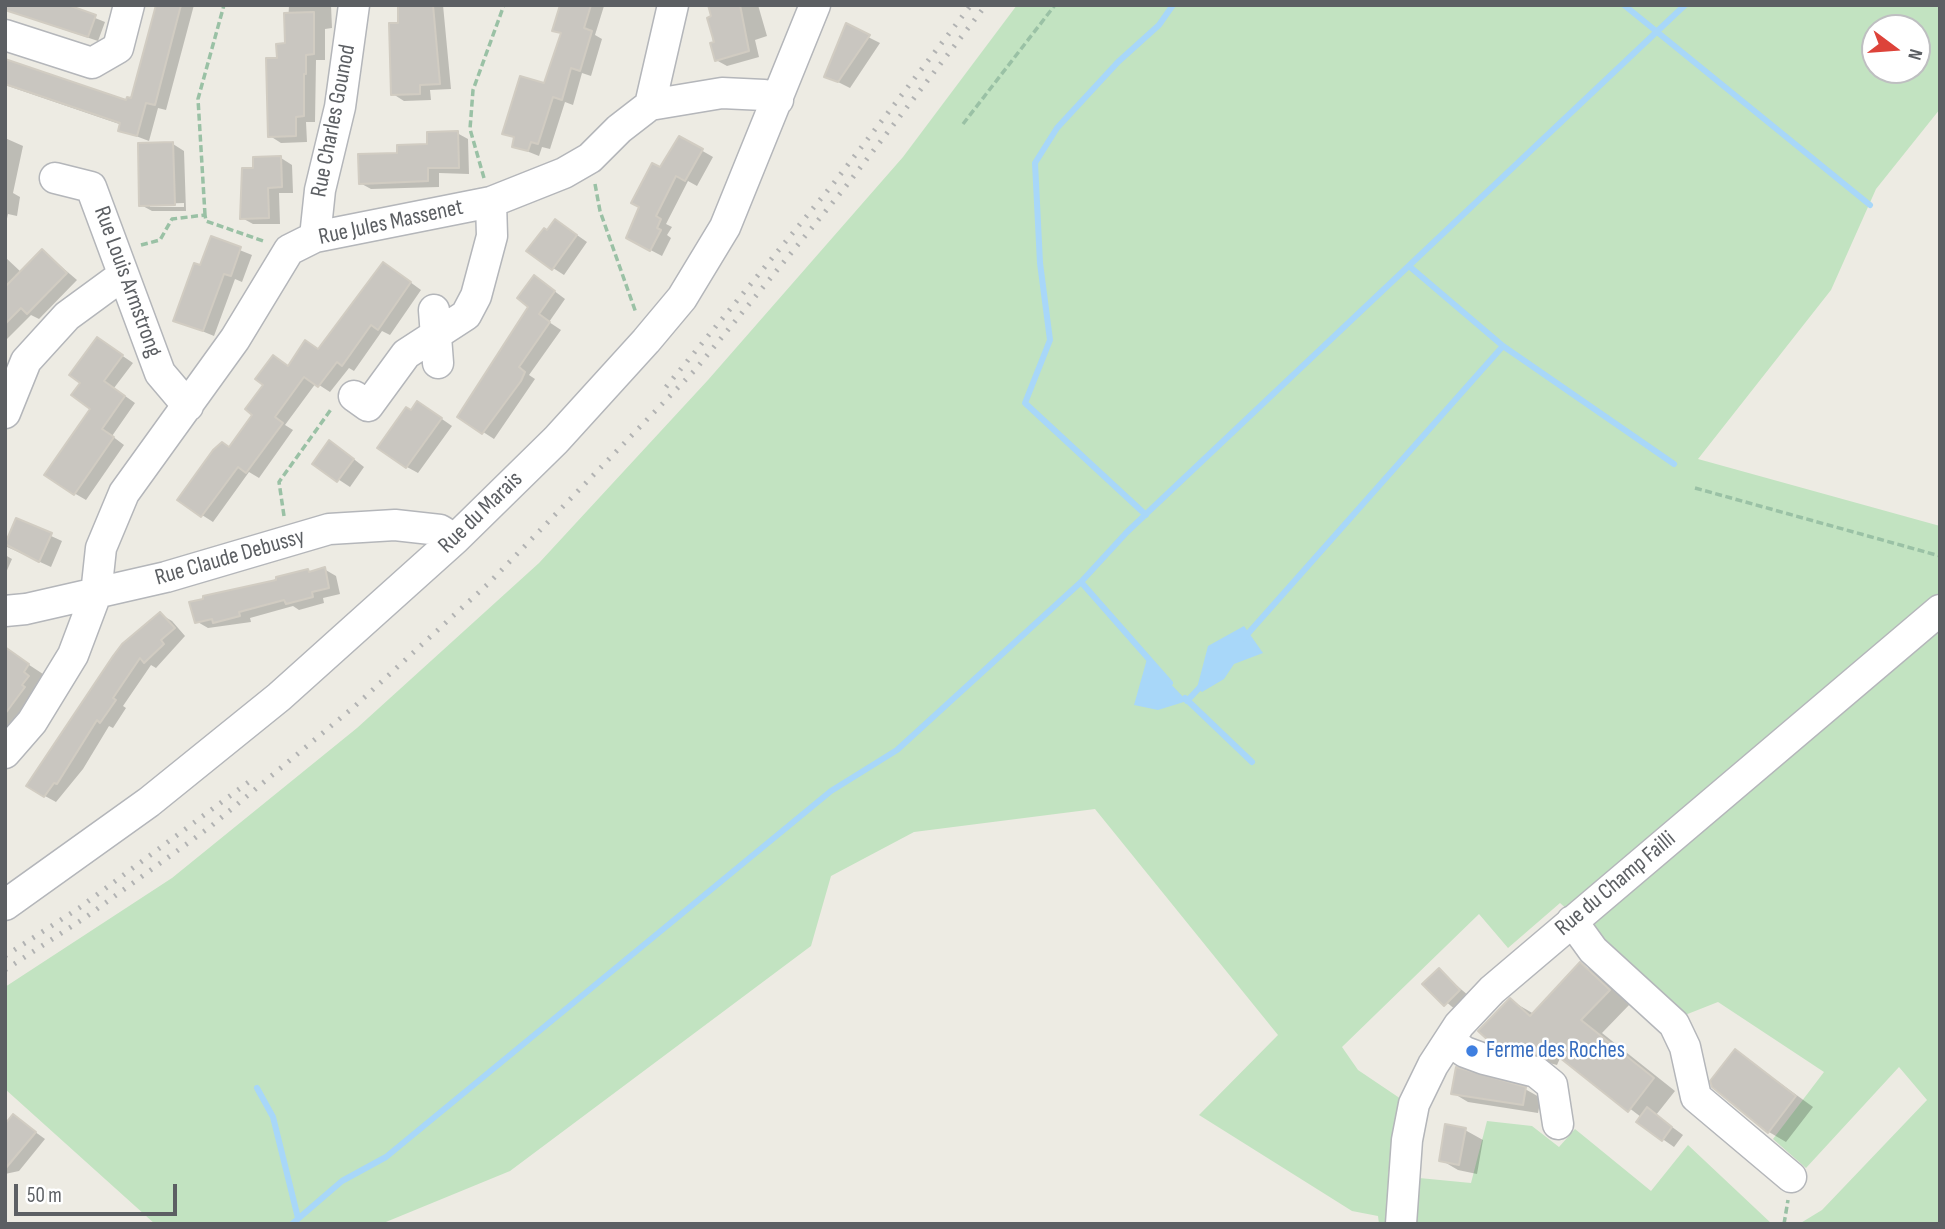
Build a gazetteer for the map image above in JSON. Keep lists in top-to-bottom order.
{
  "streets": {
    "street": [
      "Rue Charles Gounod",
      "Rue Jules Massenet",
      "Rue Louis Armstrong",
      "Rue du Marais",
      "Rue Claude Debussy",
      "Rue du Champ Failli"
    ]
  },
  "crossings": [
    ["Rue Charles Gounod", "Rue Jules Massenet"],
    ["Rue Jules Massenet", "Rue Louis Armstrong"],
    ["Rue Jules Massenet", "Rue du Marais"],
    ["Rue Jules Massenet", "Rue Claude Debussy"],
    ["Rue du Marais", "Rue Claude Debussy"]
  ],
  "places": ["Ferme des Roches"],
  "scale_bar": "50 m",
  "north": "right"
}
